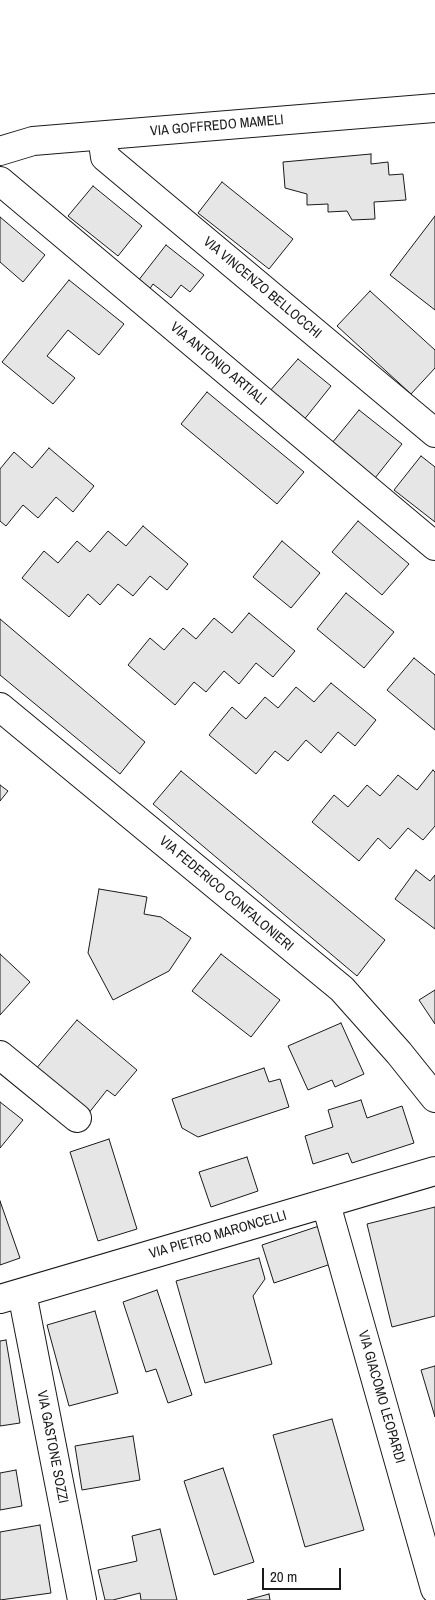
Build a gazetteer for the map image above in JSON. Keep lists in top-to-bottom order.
{
  "streets": {
    "street": [
      "VIA GOFFREDO MAMELI",
      "VIA VINCENZO BELLOCCHI",
      "VIA ANTONIO ARTIALI",
      "VIA FEDERICO CONFALONIERI",
      "VIA PIETRO MARONCELLI",
      "VIA GIACOMO LEOPARDI",
      "VIA GASTONE SOZZI"
    ]
  },
  "crossings": [
    ["VIA GOFFREDO MAMELI", "VIA VINCENZO BELLOCCHI"],
    ["VIA PIETRO MARONCELLI", "VIA GIACOMO LEOPARDI"],
    ["VIA PIETRO MARONCELLI", "VIA GASTONE SOZZI"]
  ],
  "scale_bar": "20 m"
}
